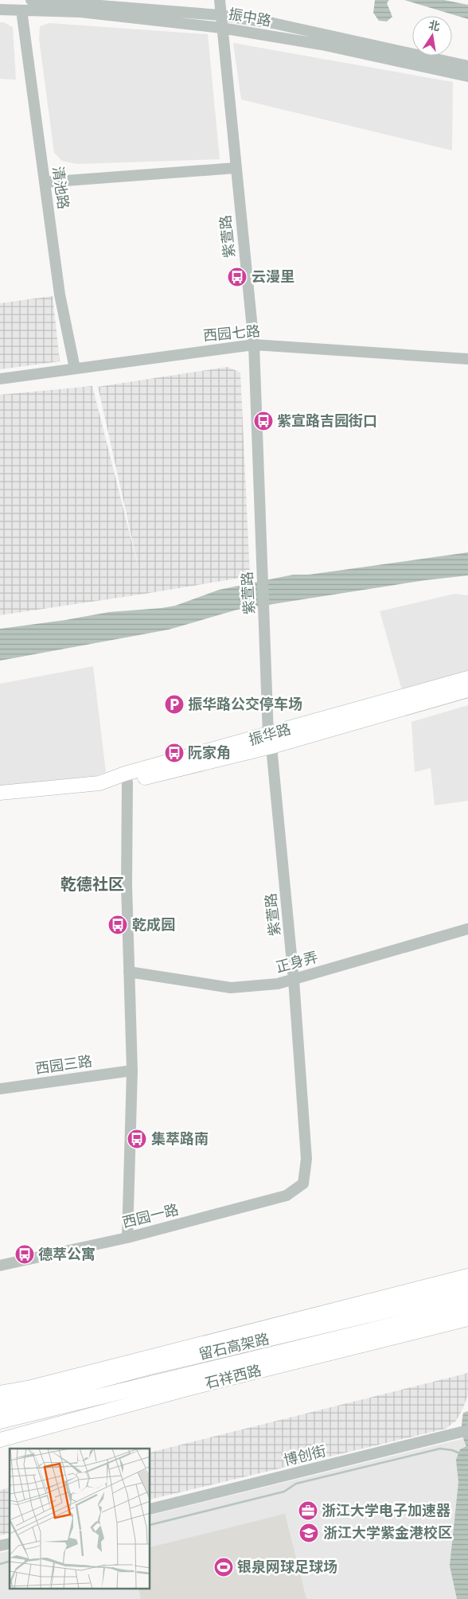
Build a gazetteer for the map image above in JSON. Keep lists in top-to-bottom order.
{
  "streets": {
    "highway": ["留石高架路"],
    "main road": ["振华路", "石祥西路"],
    "street": [
      "振中路",
      "清池路",
      "紫萱路",
      "西园七路",
      "正身弄",
      "西园三路",
      "西园一路",
      "博创街"
    ]
  },
  "crossings": [
    ["振中路", "清池路"],
    ["振中路", "紫萱路"],
    ["清池路", "西园七路"],
    ["紫萱路", "西园七路"],
    ["紫萱路", "振华路"],
    ["紫萱路", "正身弄"],
    ["紫萱路", "西园一路"]
  ],
  "districts": ["乾德社区"],
  "places": {
    "bus stop": [
      "云漫里",
      "紫宣路吉园街口",
      "阮家角",
      "乾成园",
      "集萃路南",
      "德萃公寓"
    ],
    "parking": ["振华路公交停车场"],
    "office": ["浙江大学电子加速器"],
    "school or university": ["浙江大学紫金港校区"],
    "sports": ["银泉网球足球场"]
  },
  "north": "top"
}
